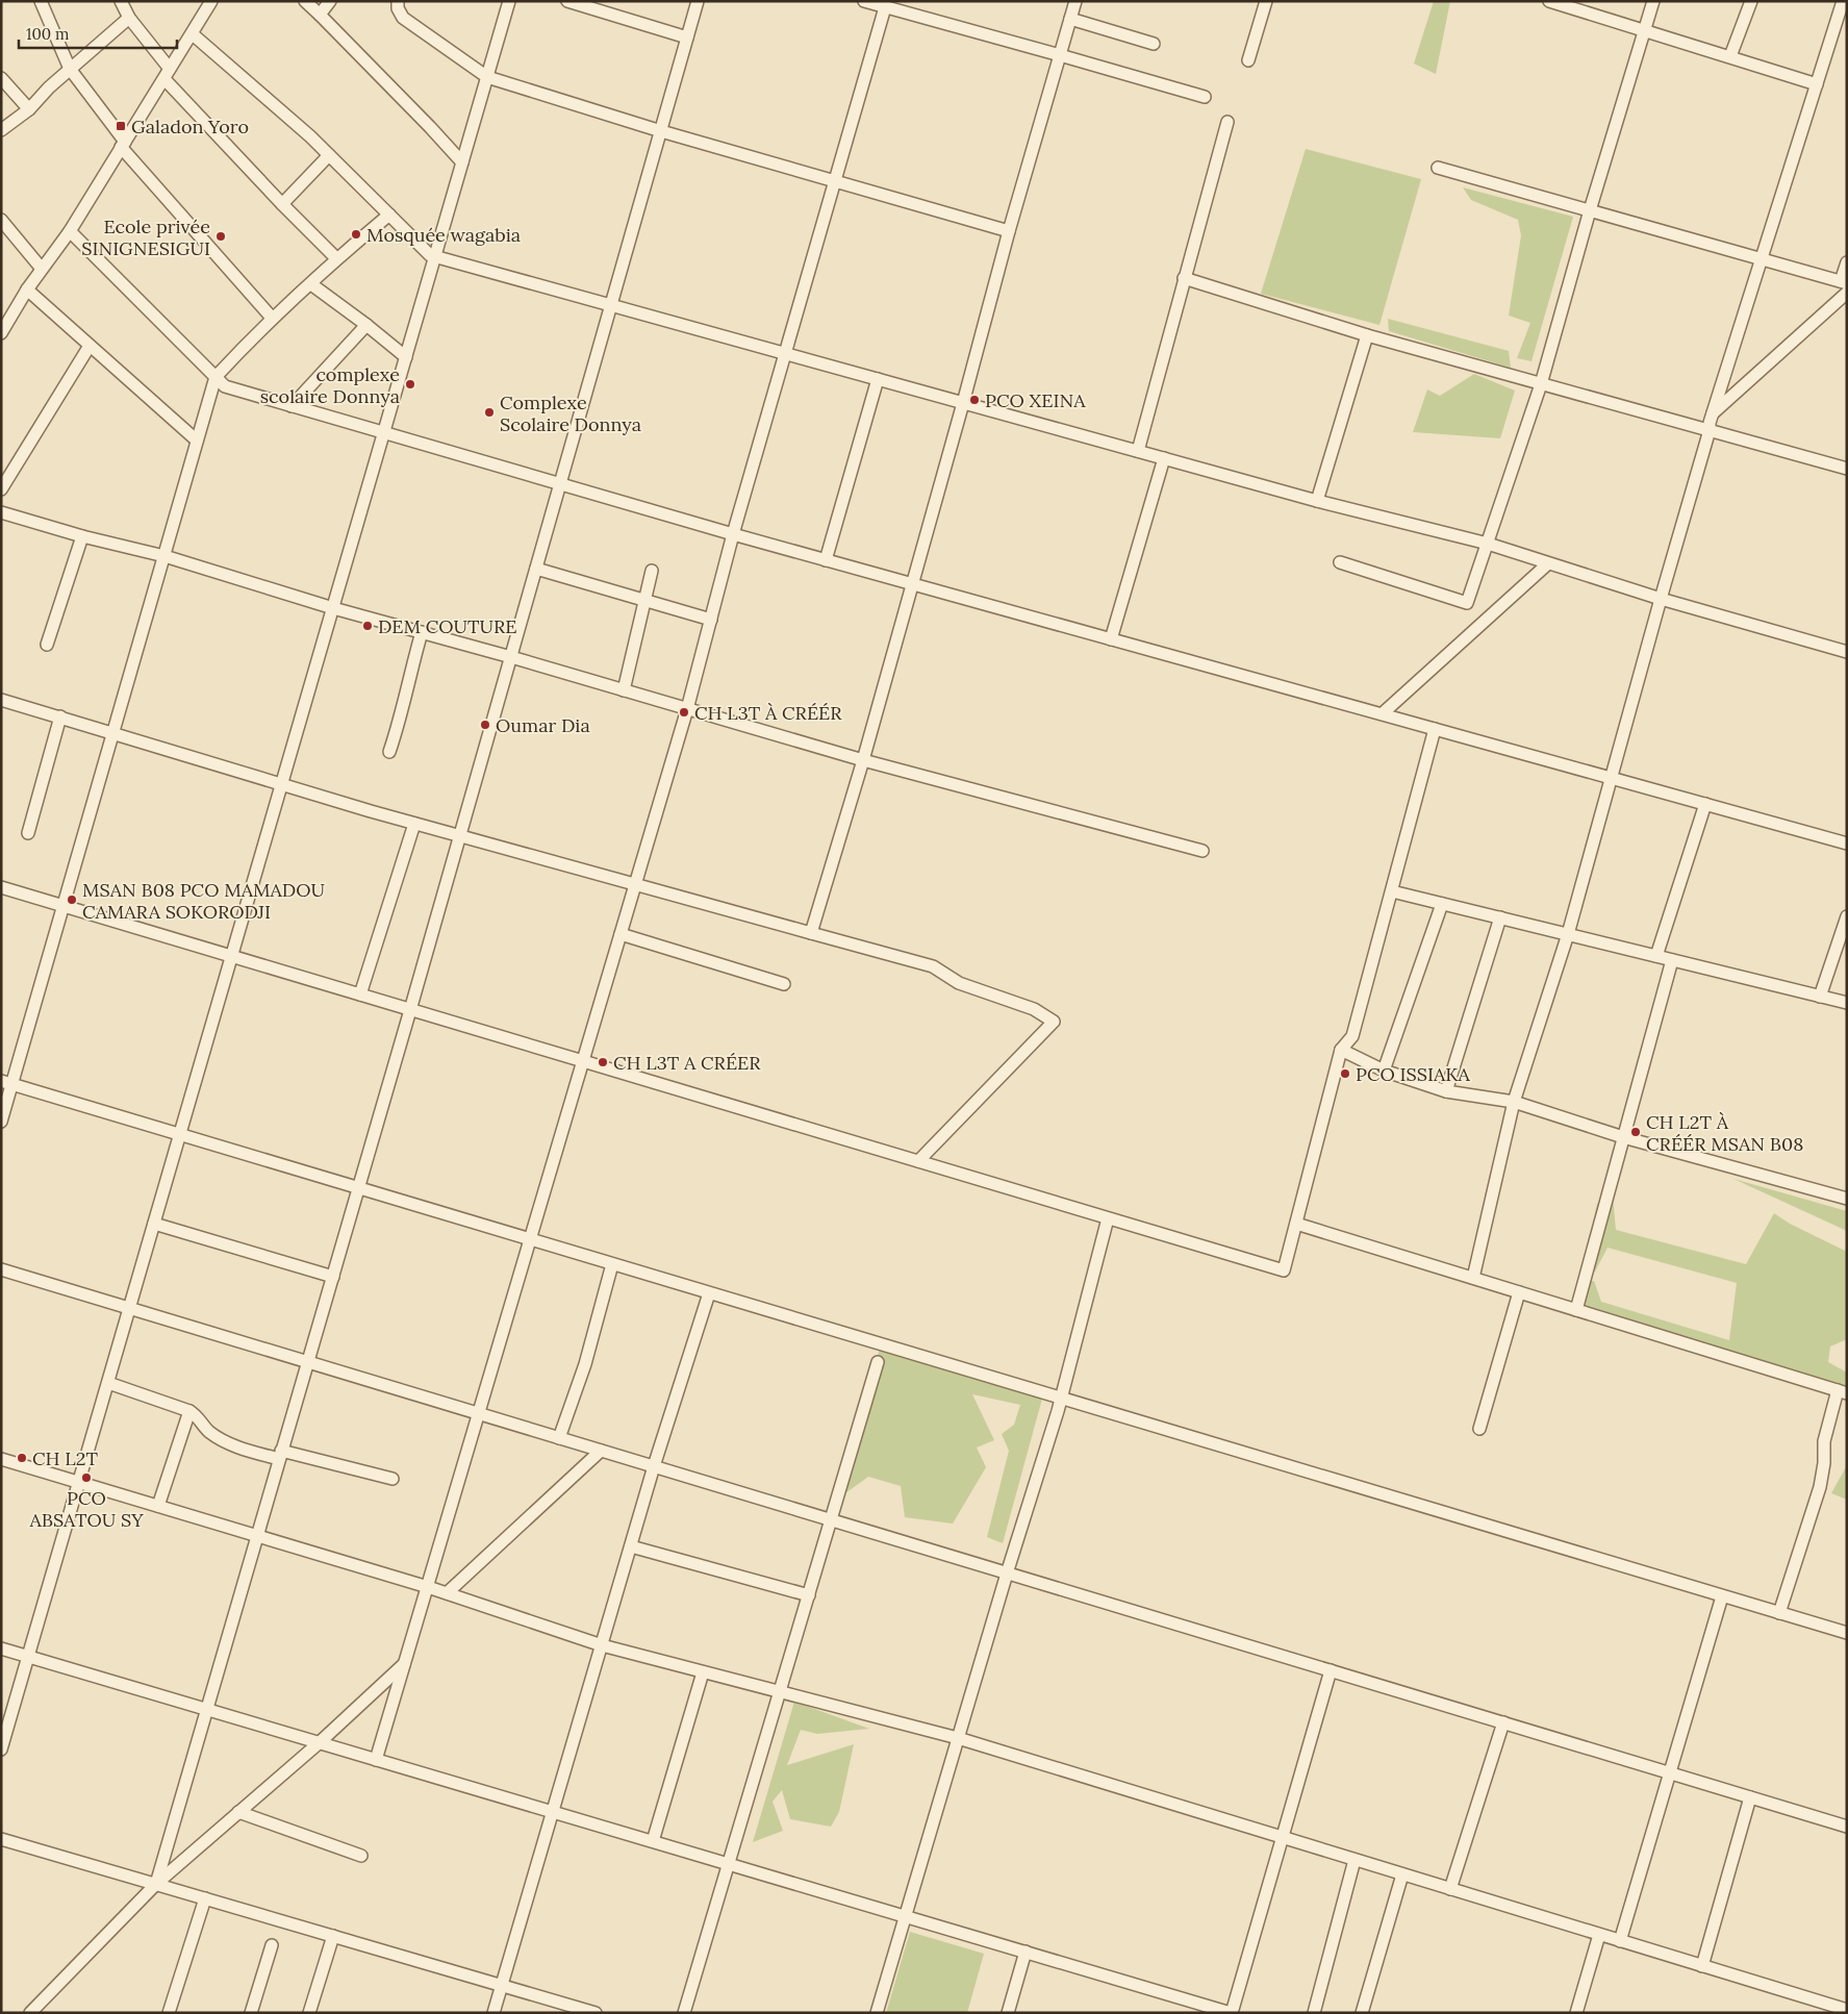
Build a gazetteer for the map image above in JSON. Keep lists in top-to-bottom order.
{
  "places": {
    "transit": ["Galadon Yoro"],
    "other": [
      "Mosquée wagabia",
      "Ecole privée SINIGNESIGUI",
      "complexe scolaire Donnya",
      "PCO XEINA",
      "Complexe Scolaire Donnya",
      "DEM COUTURE",
      "CH L3T À CRÉÉR",
      "Oumar Dia",
      "MSAN B08 PCO MAMADOU CAMARA SOKORODJI",
      "CH L3T A CRÉER",
      "PCO ISSIAKA",
      "CH L2T À CRÉÉR MSAN B08",
      "CH L2T",
      "PCO ABSATOU SY"
    ]
  },
  "scale_bar": "100 m"
}
